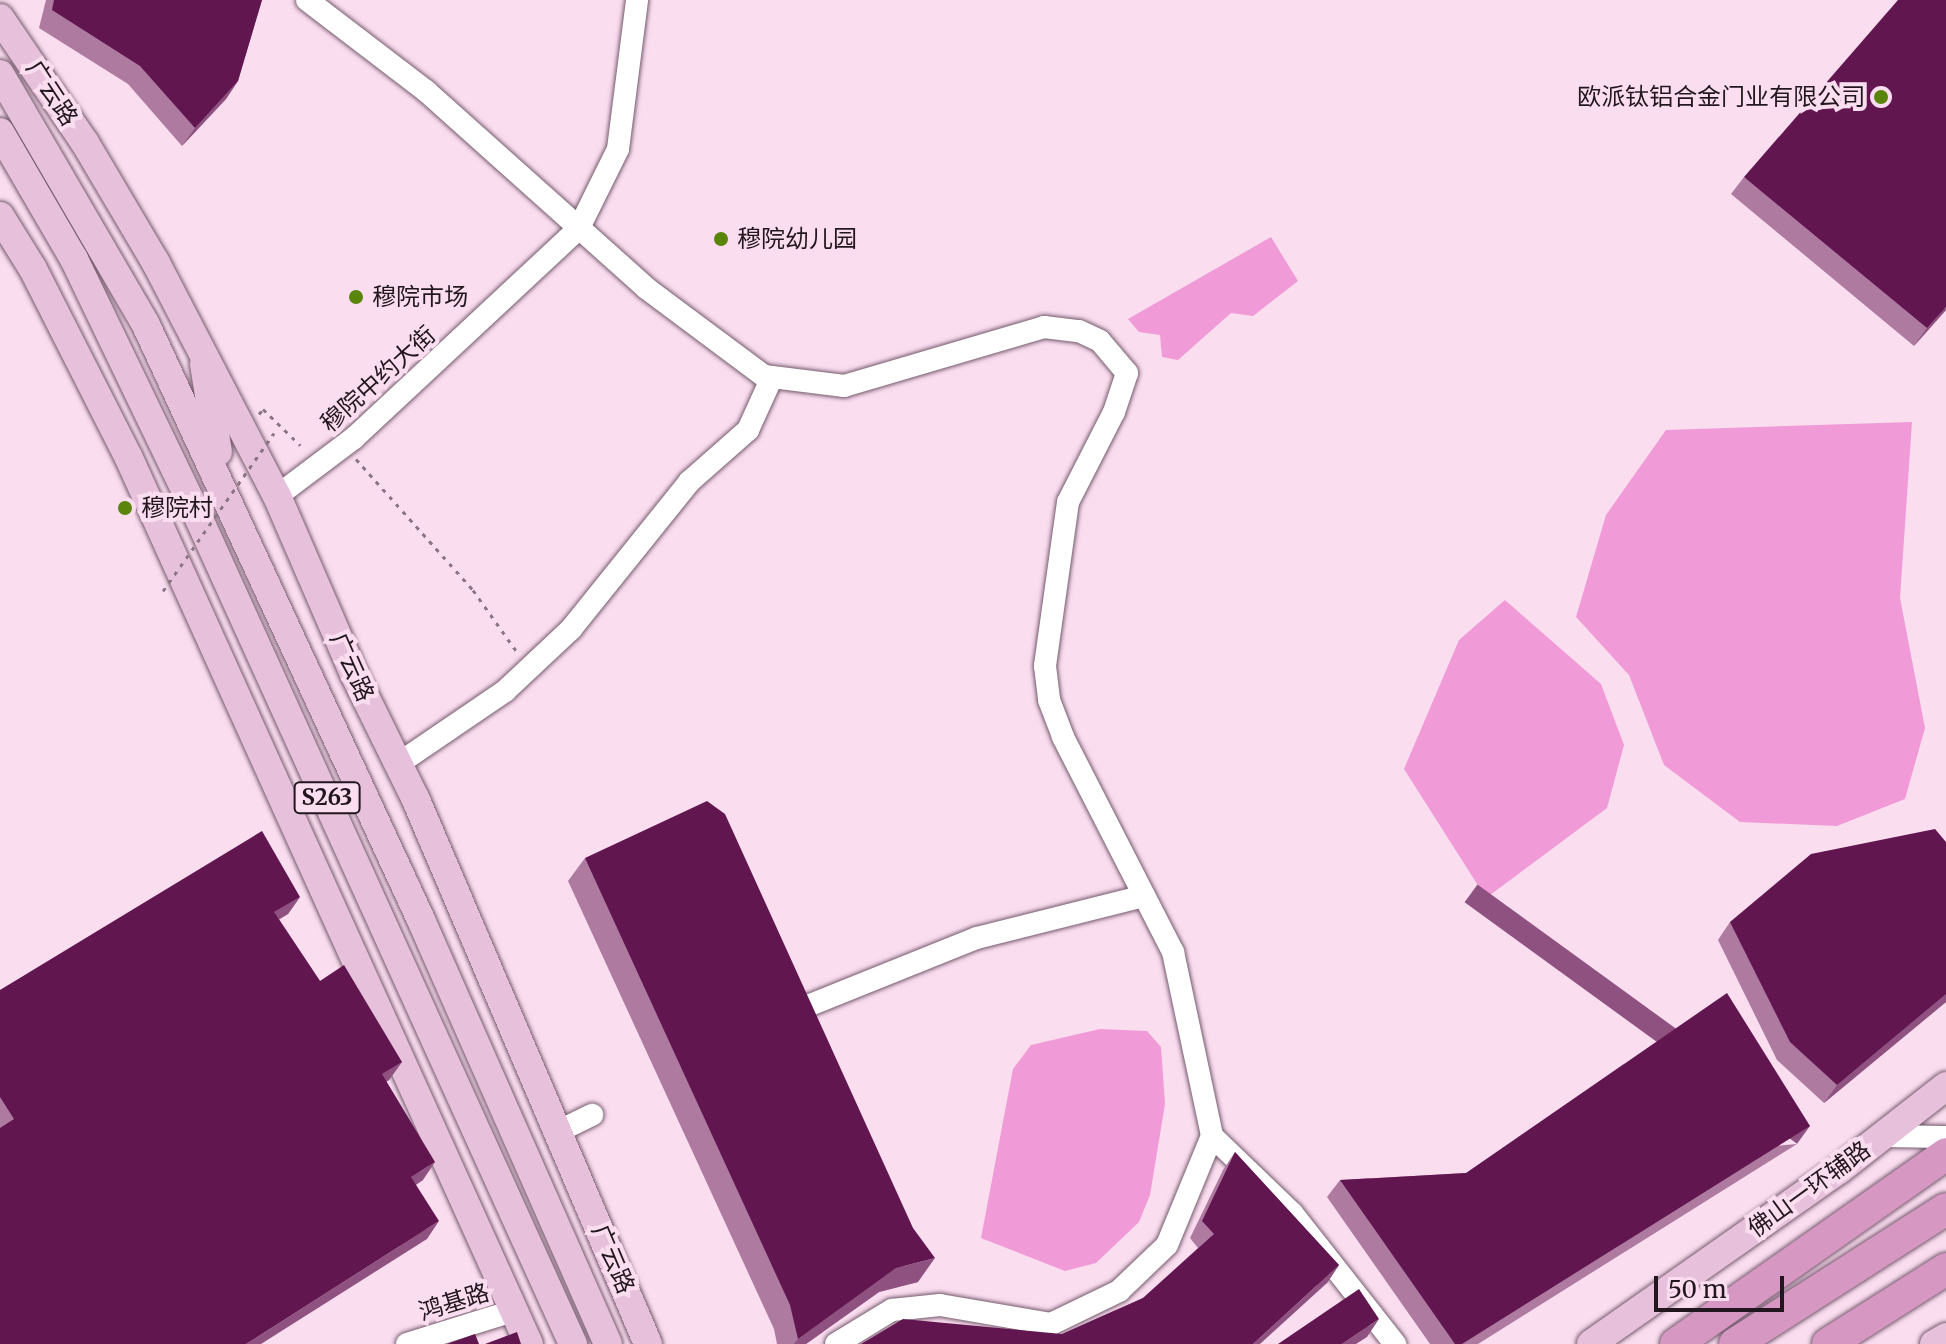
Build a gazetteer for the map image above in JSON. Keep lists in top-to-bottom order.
{
  "streets": {
    "main road": ["广云路", "S263", "佛山一环辅路"],
    "street": ["穆院中约大街", "鸿基路"]
  },
  "crossings": [
    ["广云路", "穆院中约大街"],
    ["S263", "鸿基路"]
  ],
  "places": [
    "欧派钛铝合金门业有限公司",
    "穆院幼儿园",
    "穆院市场",
    "穆院村"
  ],
  "scale_bar": "50 m"
}
